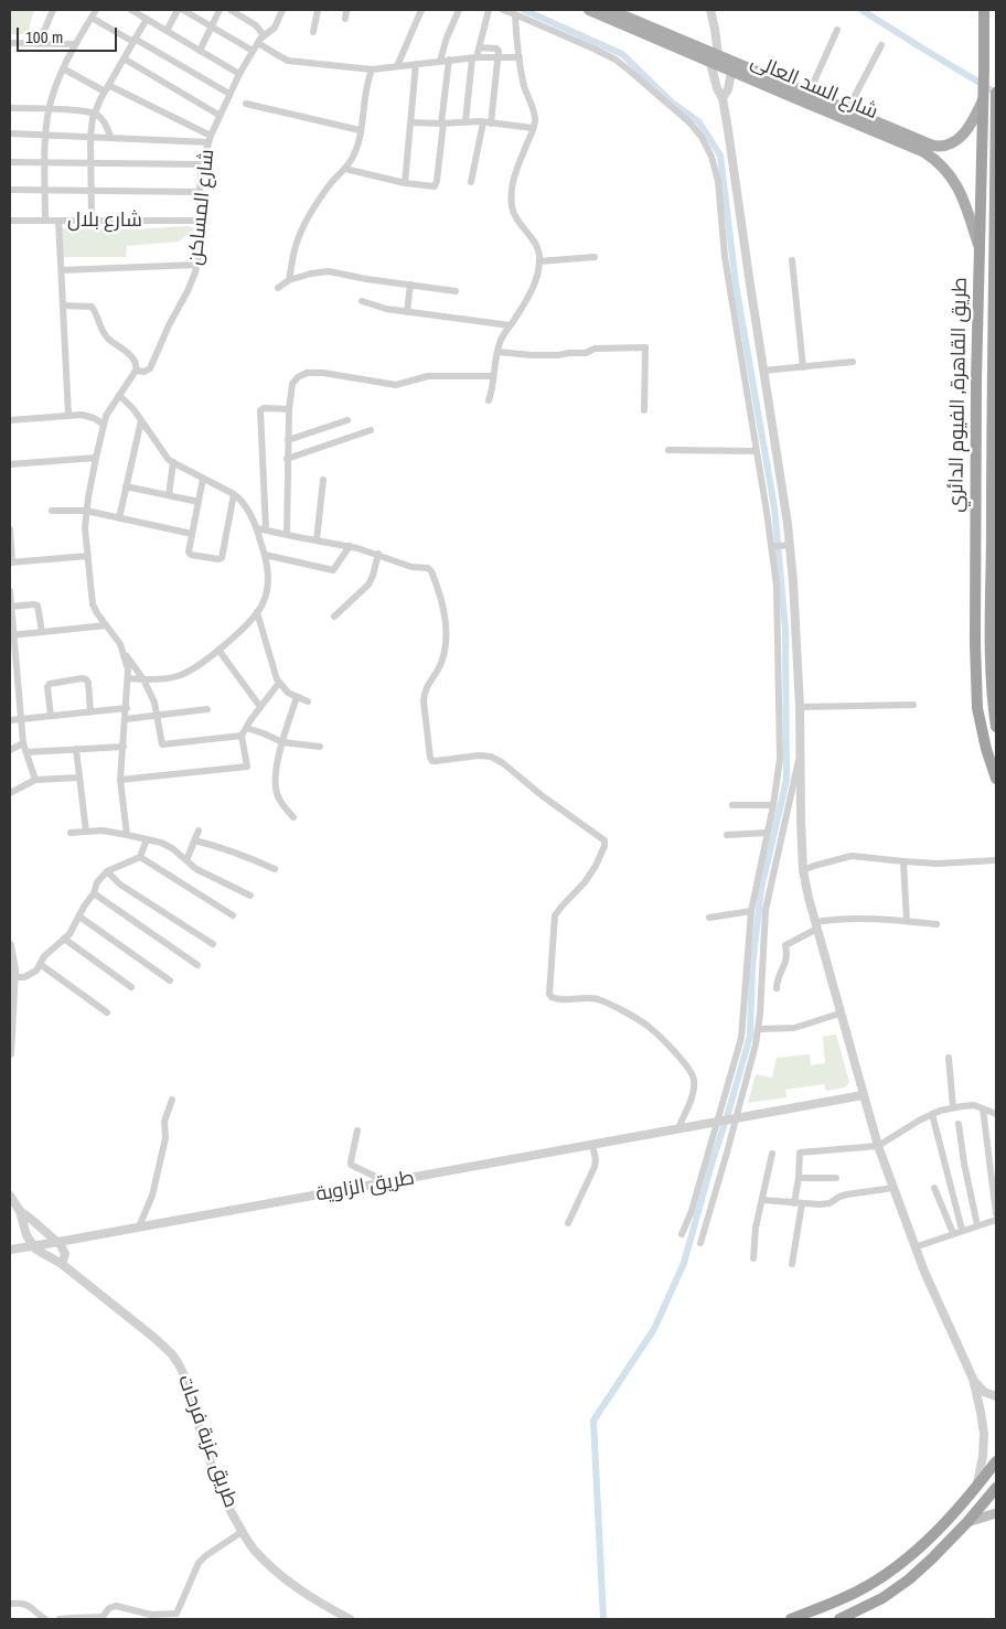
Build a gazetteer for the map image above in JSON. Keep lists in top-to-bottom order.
{
  "streets": {
    "highway": ["طريق القاهرة, الفيوم الدائري"],
    "main road": ["شارع السد العالى"],
    "street": [
      "شارع المساكن",
      "شارع بلال",
      "طريق الزاوية",
      "طريق عزبة فرحات"
    ]
  },
  "crossings": [
    ["شارع السد العالى", "طريق القاهرة, الفيوم الدائري"],
    ["شارع المساكن", "شارع بلال"],
    ["طريق الزاوية", "طريق عزبة فرحات"]
  ],
  "scale_bar": "100 m"
}
